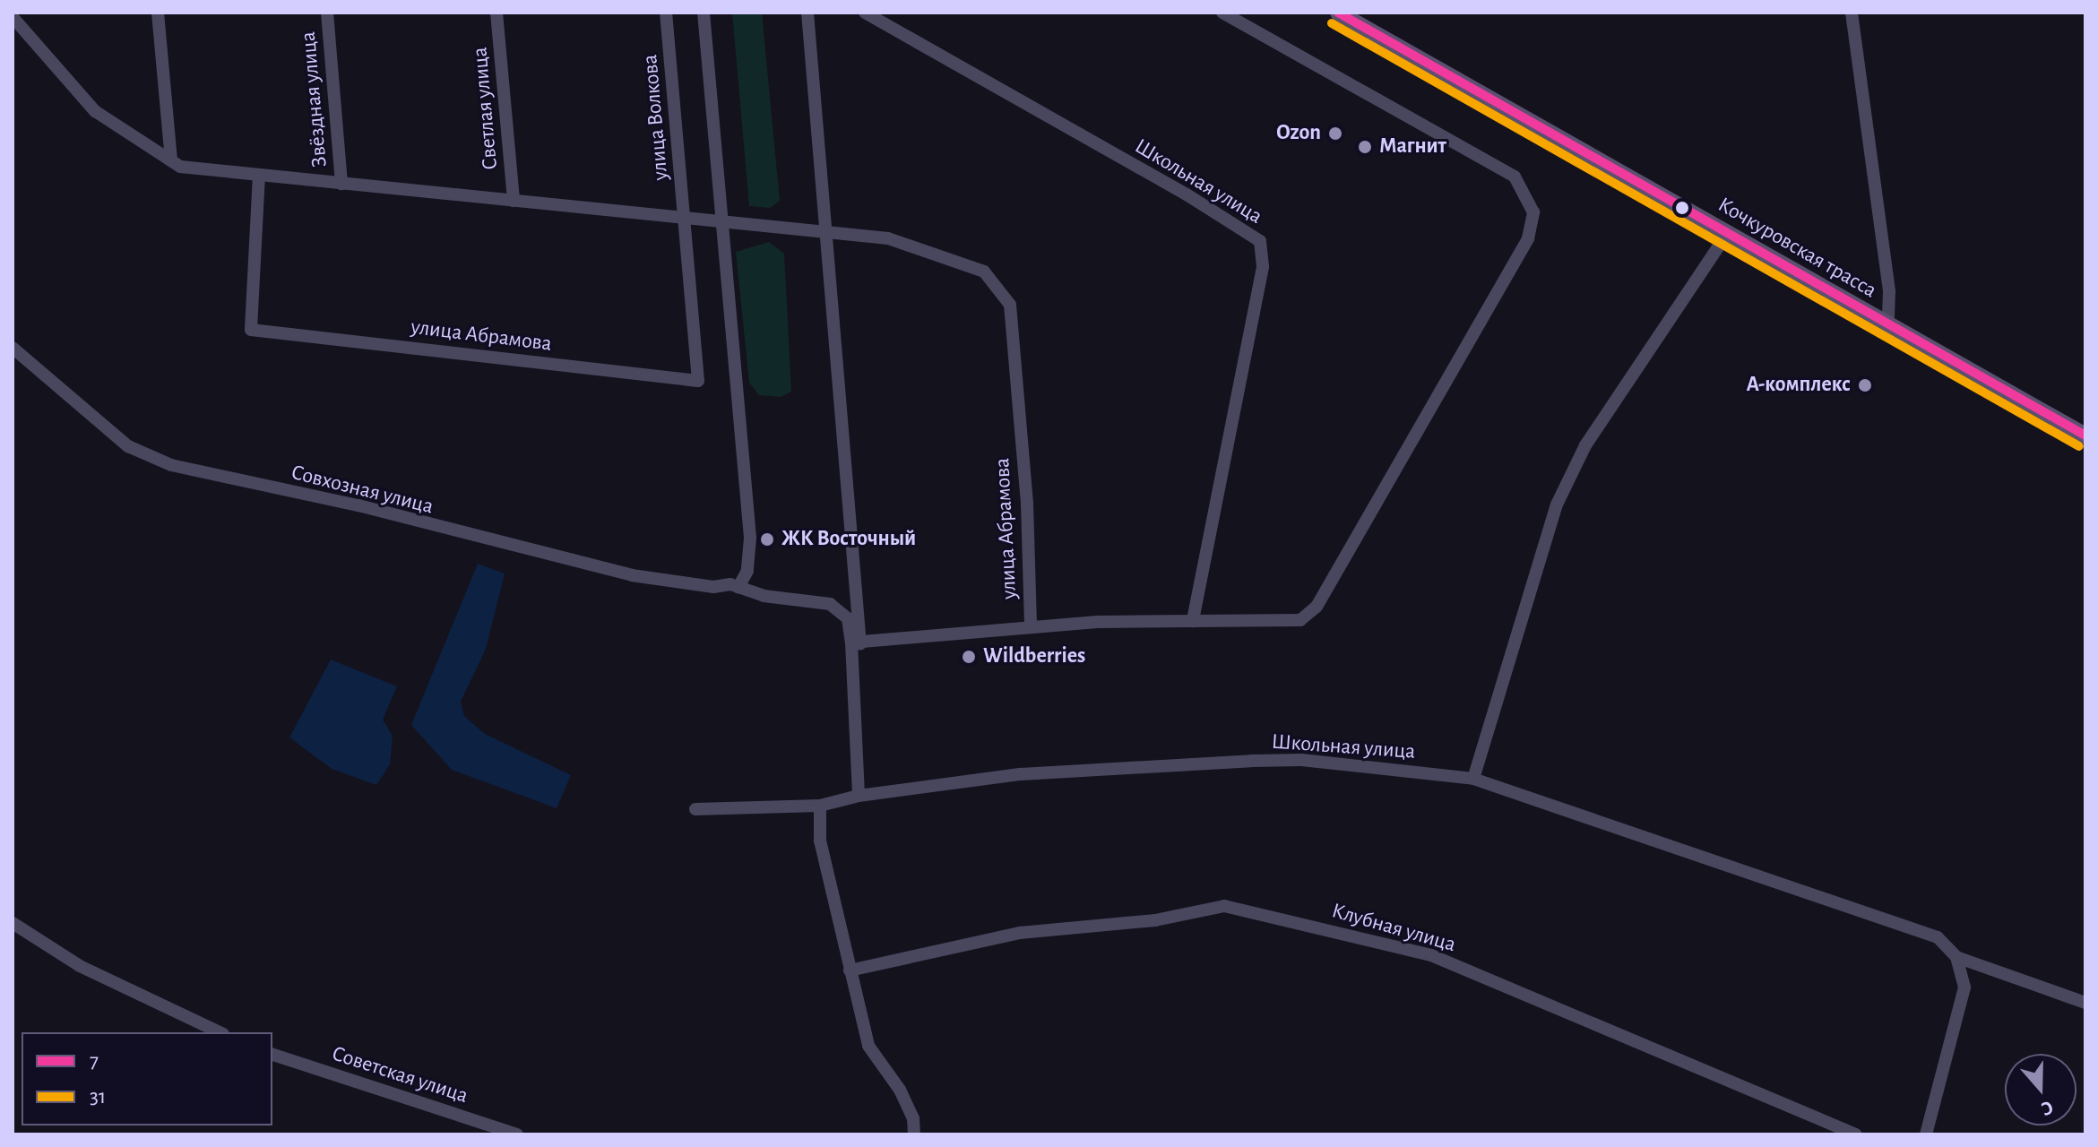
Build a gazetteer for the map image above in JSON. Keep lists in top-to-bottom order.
{
  "streets": {
    "main road": ["Кочкуровская трасса"],
    "street": [
      "Звёздная улица",
      "Светлая улица",
      "улица Волкова",
      "Школьная улица",
      "улица Абрамова",
      "Совхозная улица",
      "Клубная улица",
      "Советская улица"
    ]
  },
  "crossings": [
    ["Звёздная улица", "улица Абрамова"],
    ["Светлая улица", "улица Абрамова"],
    ["улица Волкова", "улица Абрамова"]
  ],
  "places": [
    "Ozon",
    "Магнит",
    "А-комплекс",
    "ЖК Восточный",
    "Wildberries"
  ],
  "lines": ["transit line 7", "transit line 31"],
  "legend": ["7", "31"],
  "north": "bottom"
}
